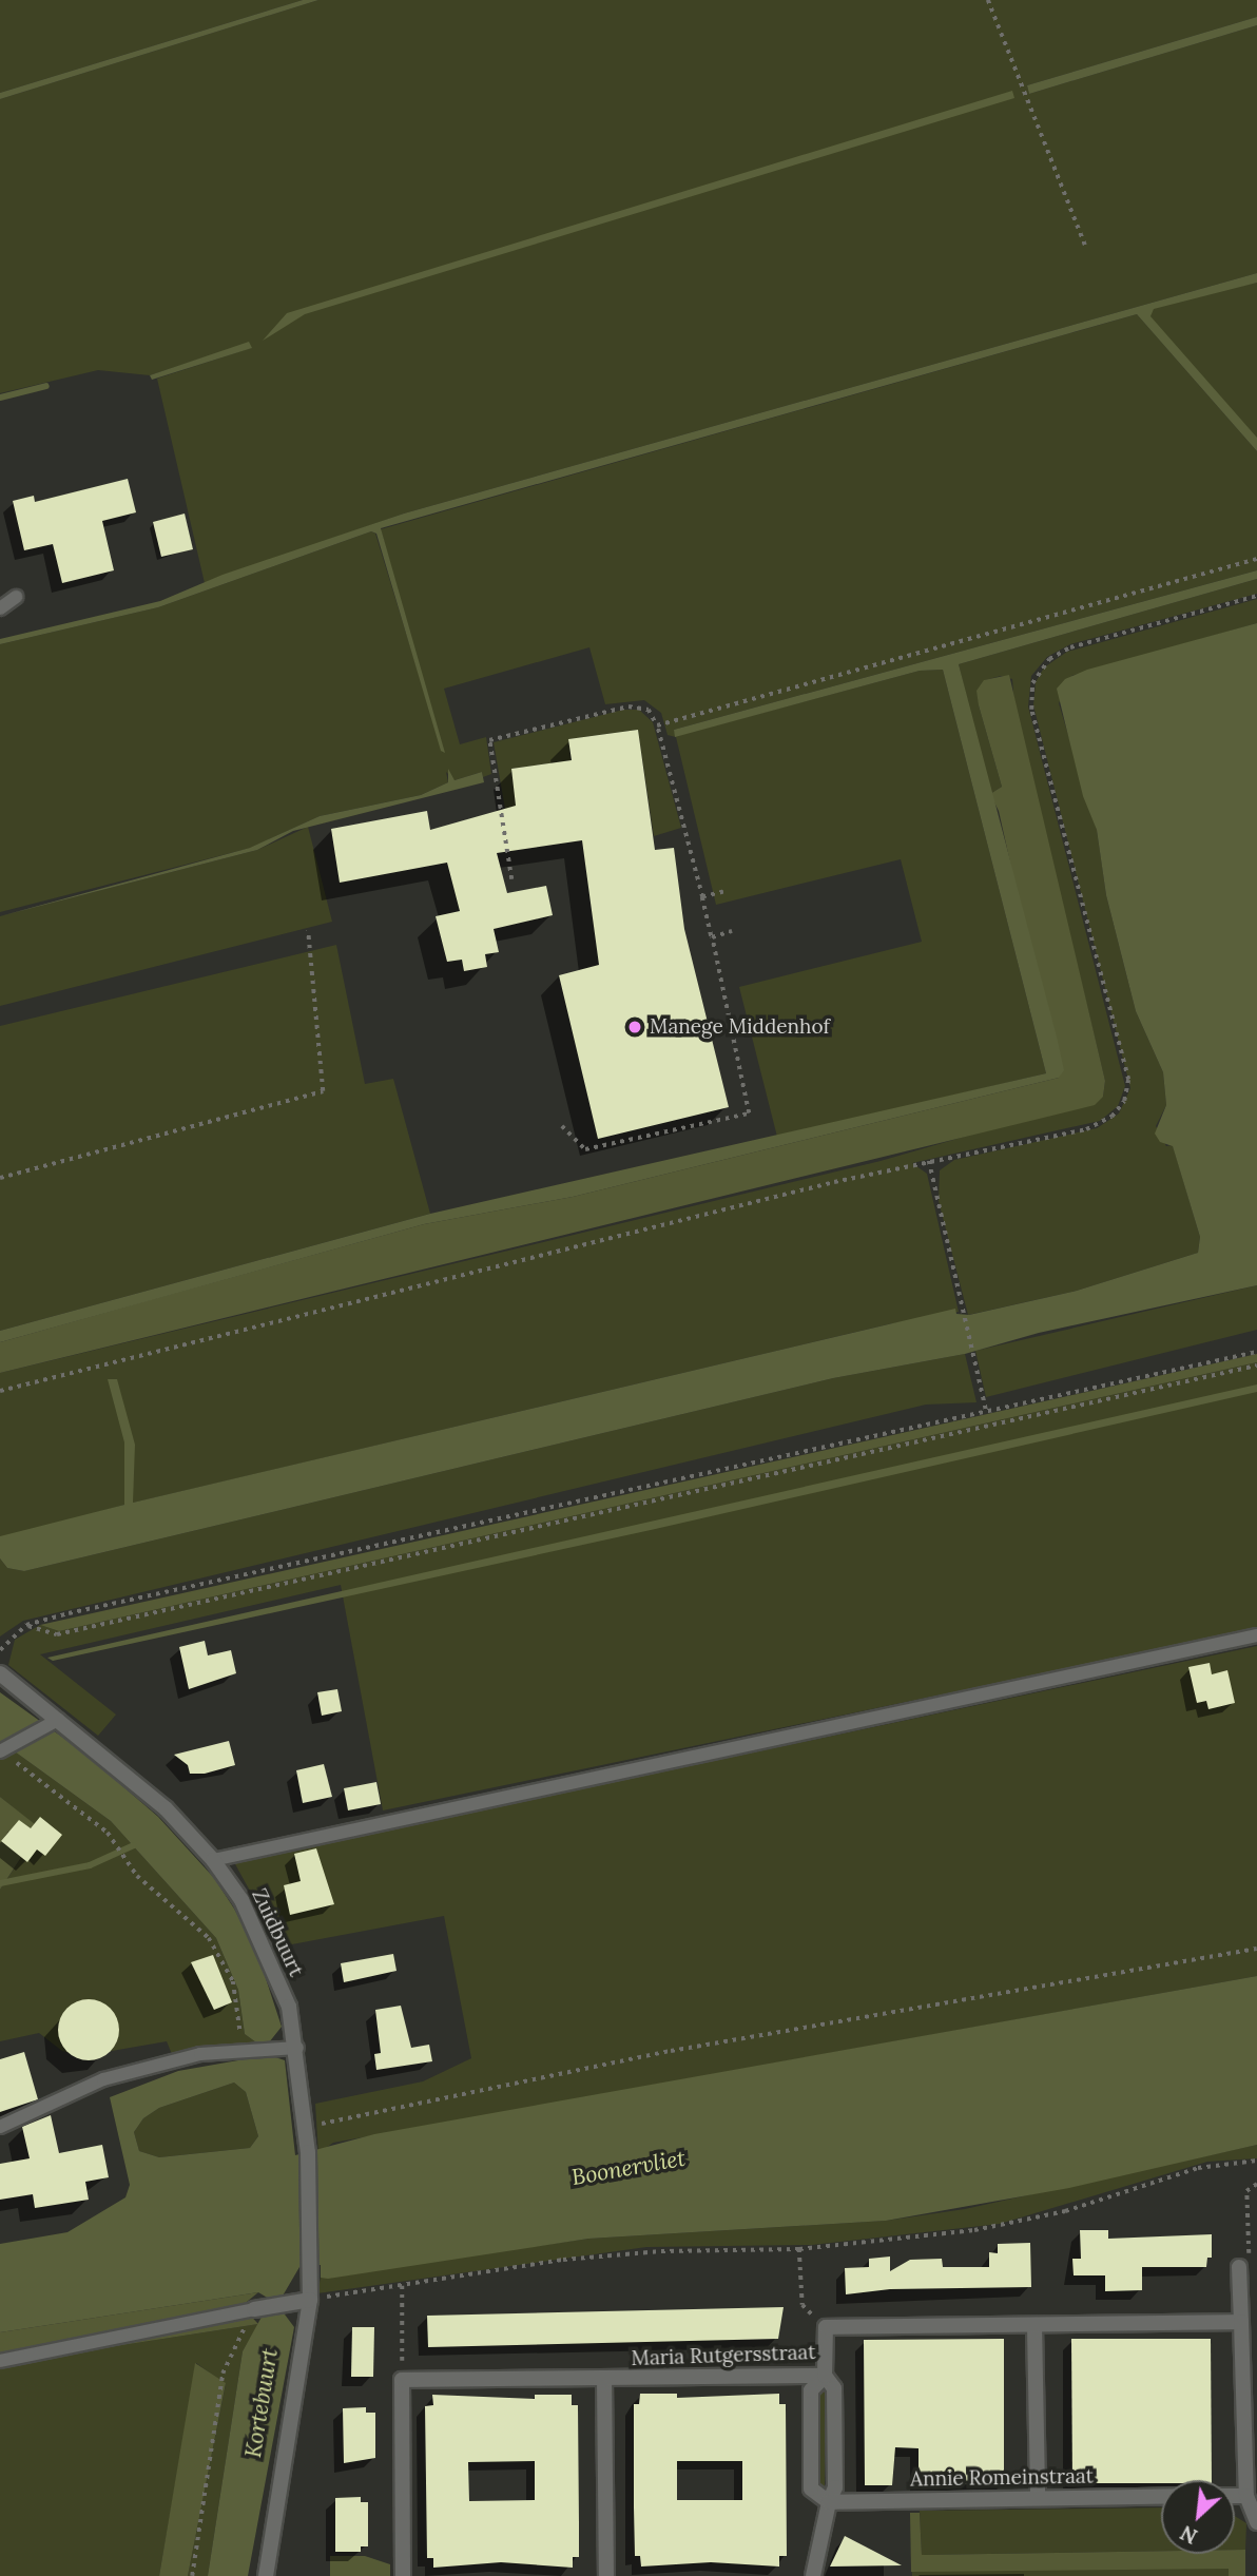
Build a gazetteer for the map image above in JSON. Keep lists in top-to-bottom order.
{
  "streets": {
    "street": ["Zuidbuurt", "Maria Rutgersstraat", "Annie Romeinstraat"]
  },
  "water": ["Boonervliet", "Kortebuurt"],
  "places": ["Manege Middenhof"],
  "north": "bottom left"
}
